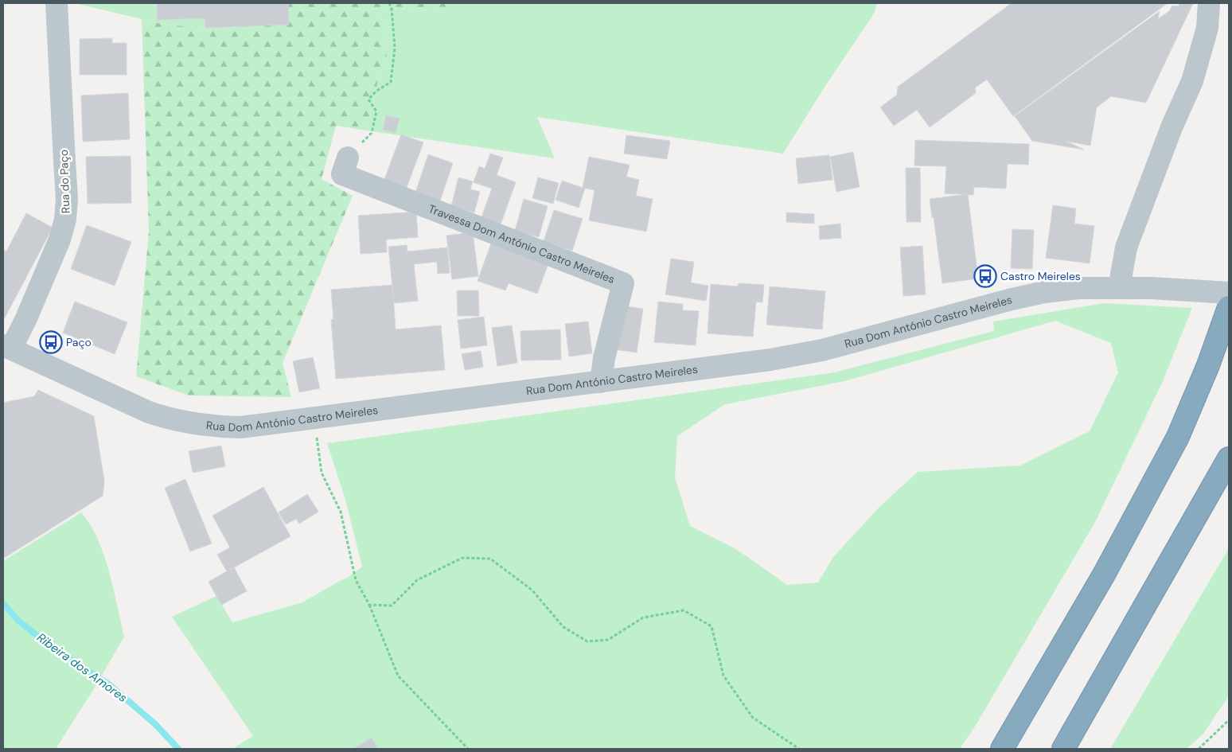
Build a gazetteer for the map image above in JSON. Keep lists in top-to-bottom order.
{
  "streets": {
    "street": ["Rua do Paço", "Travessa Dom António Castro Meireles", "Rua Dom António Castro Meireles"]
  },
  "crossings": [
    ["Rua do Paço", "Rua Dom António Castro Meireles"],
    ["Travessa Dom António Castro Meireles", "Rua Dom António Castro Meireles"]
  ],
  "water": ["Ribeira dos Amores"],
  "places": {
    "bus stop": ["Castro Meireles", "Paço"]
  }
}
